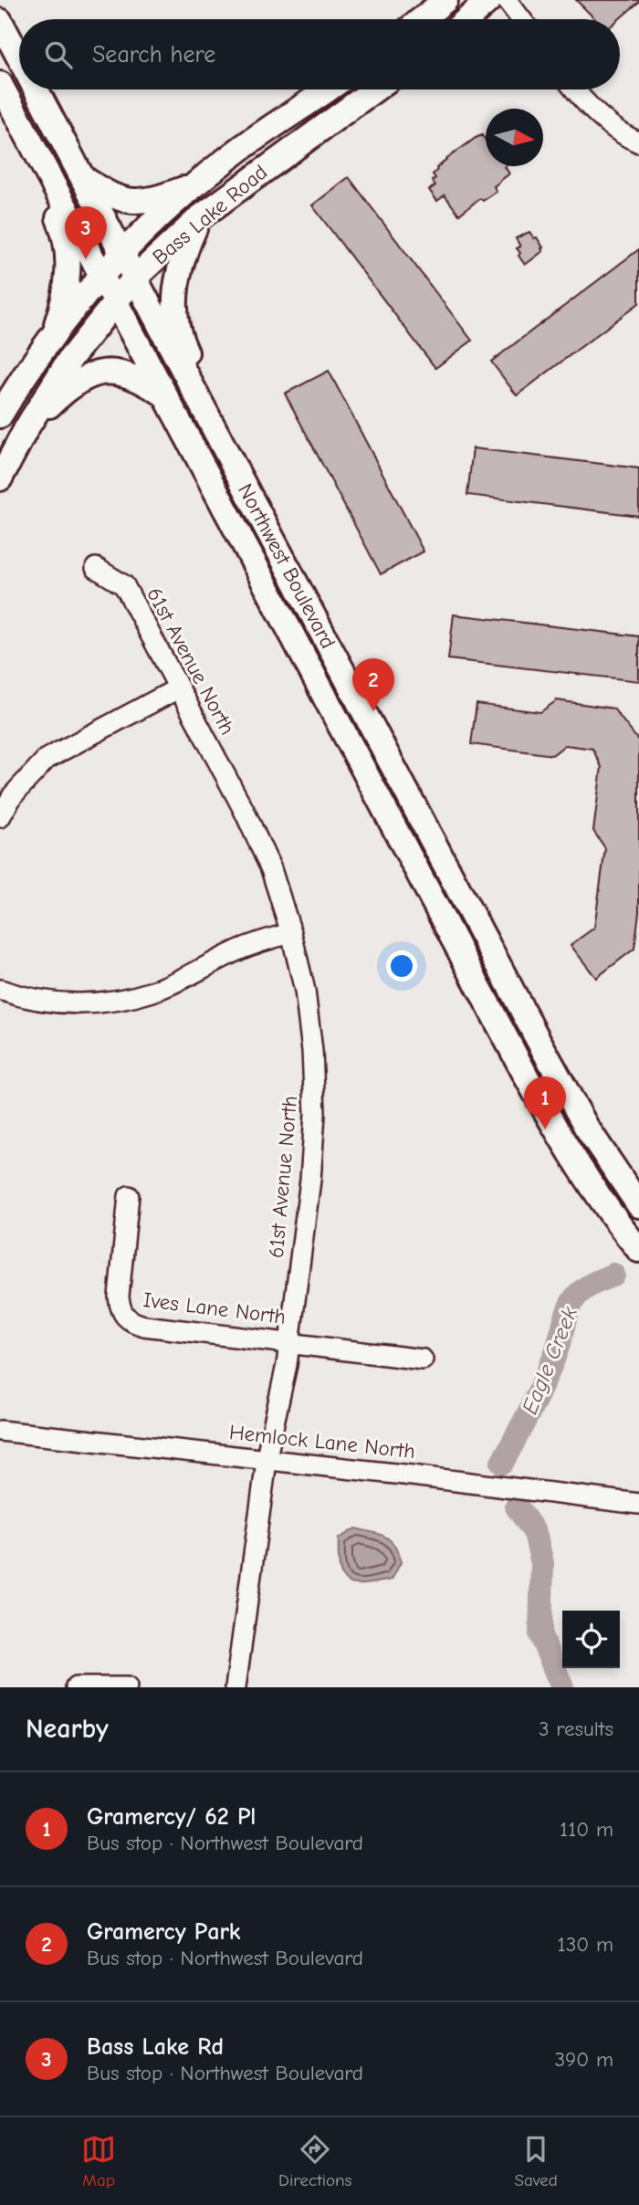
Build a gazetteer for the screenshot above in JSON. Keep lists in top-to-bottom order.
{
  "streets": {
    "main road": ["Bass Lake Road", "Northwest Boulevard"],
    "street": ["61st Avenue North", "Ives Lane North", "Hemlock Lane North"]
  },
  "crossings": [
    ["Bass Lake Road", "Northwest Boulevard"],
    ["61st Avenue North", "Ives Lane North"],
    ["61st Avenue North", "Hemlock Lane North"]
  ],
  "water": ["Eagle Creek"],
  "north": "right",
  "page": {
    "search": "Search here",
    "pins": ["3", "2", "1"],
    "heading": ["Nearby", "3 results"],
    "list": [
      {
        "mark": "1",
        "name": "Gramercy/ 62 Pl",
        "note": "Bus stop · Northwest Boulevard",
        "value": "110 m"
      },
      {
        "mark": "2",
        "name": "Gramercy Park",
        "note": "Bus stop · Northwest Boulevard",
        "value": "130 m"
      },
      {
        "mark": "3",
        "name": "Bass Lake Rd",
        "note": "Bus stop · Northwest Boulevard",
        "value": "390 m"
      }
    ],
    "nav": ["Map", "Directions", "Saved"]
  }
}
